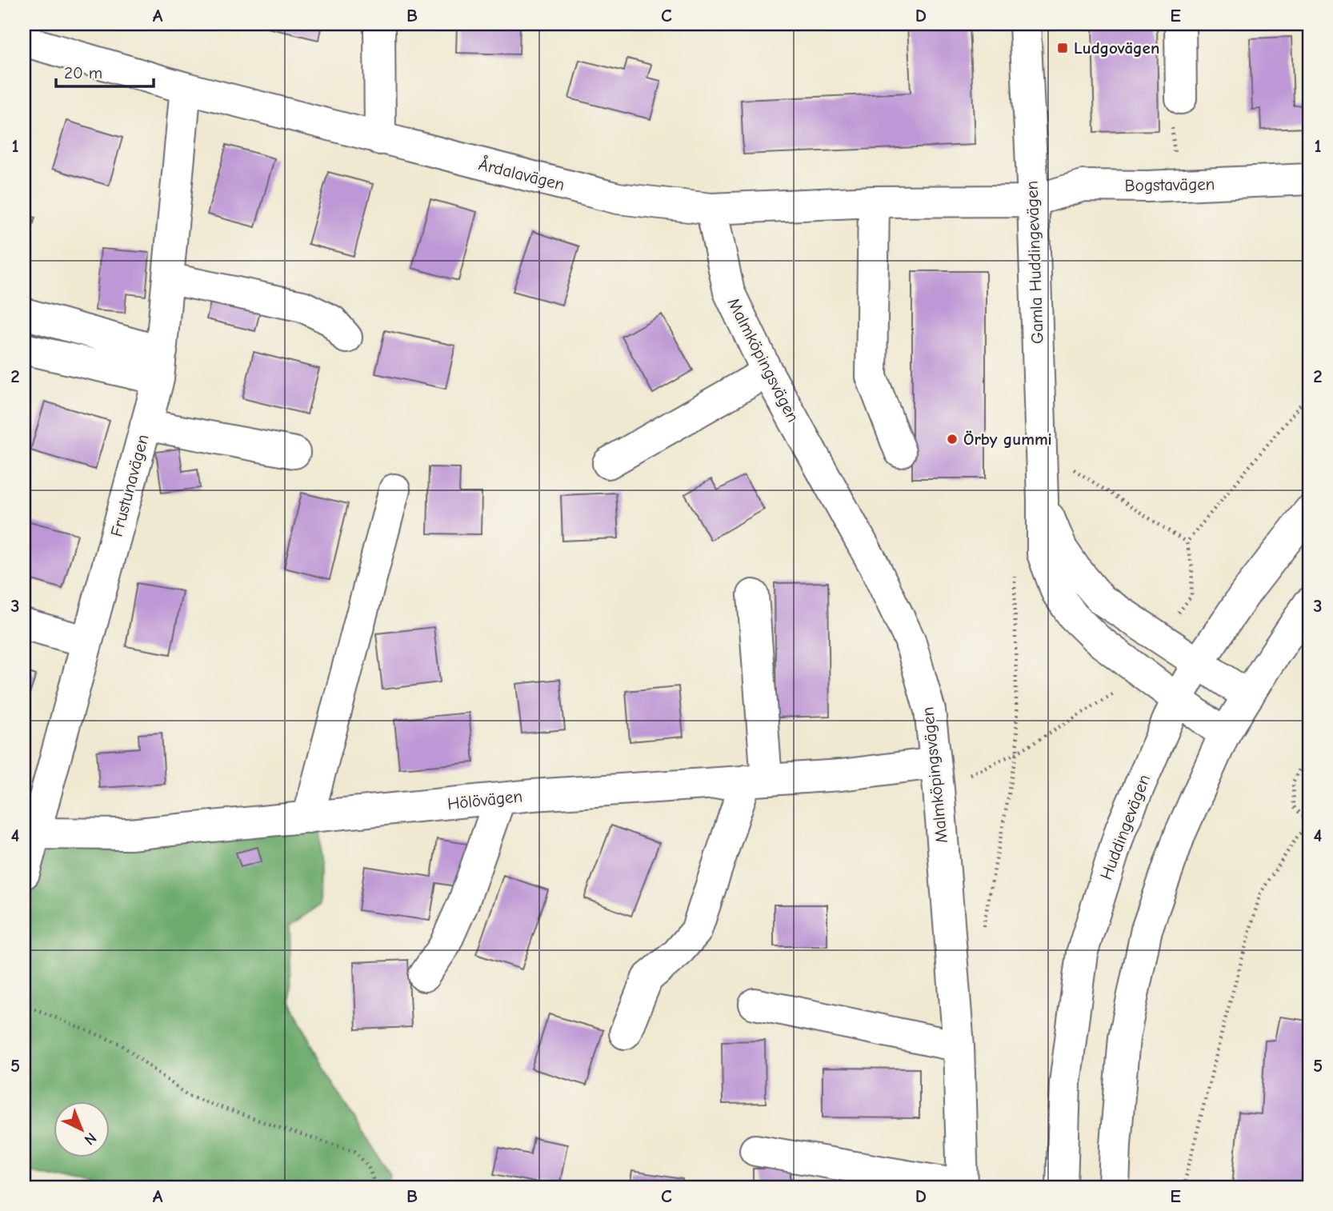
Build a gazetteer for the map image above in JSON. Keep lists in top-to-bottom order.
{
  "streets": {
    "street": [
      "Årdalavägen",
      "Bogstavägen",
      "Gamla Huddingevägen",
      "Malmköpingsvägen",
      "Frustunavägen",
      "Hölövägen",
      "Huddingevägen"
    ]
  },
  "crossings": [
    ["Årdalavägen", "Bogstavägen"],
    ["Årdalavägen", "Gamla Huddingevägen"],
    ["Årdalavägen", "Malmköpingsvägen"],
    ["Årdalavägen", "Frustunavägen"],
    ["Bogstavägen", "Gamla Huddingevägen"],
    ["Gamla Huddingevägen", "Huddingevägen"],
    ["Malmköpingsvägen", "Hölövägen"],
    ["Frustunavägen", "Hölövägen"]
  ],
  "places": {
    "transit": ["Ludgovägen"],
    "other": ["Örby gummi"]
  },
  "scale_bar": "20 m",
  "north": "bottom right",
  "grid": {
    "columns": [
      "A",
      "B",
      "C",
      "D",
      "E"
    ],
    "rows": [
      "1",
      "2",
      "3",
      "4",
      "5"
    ]
  }
}
